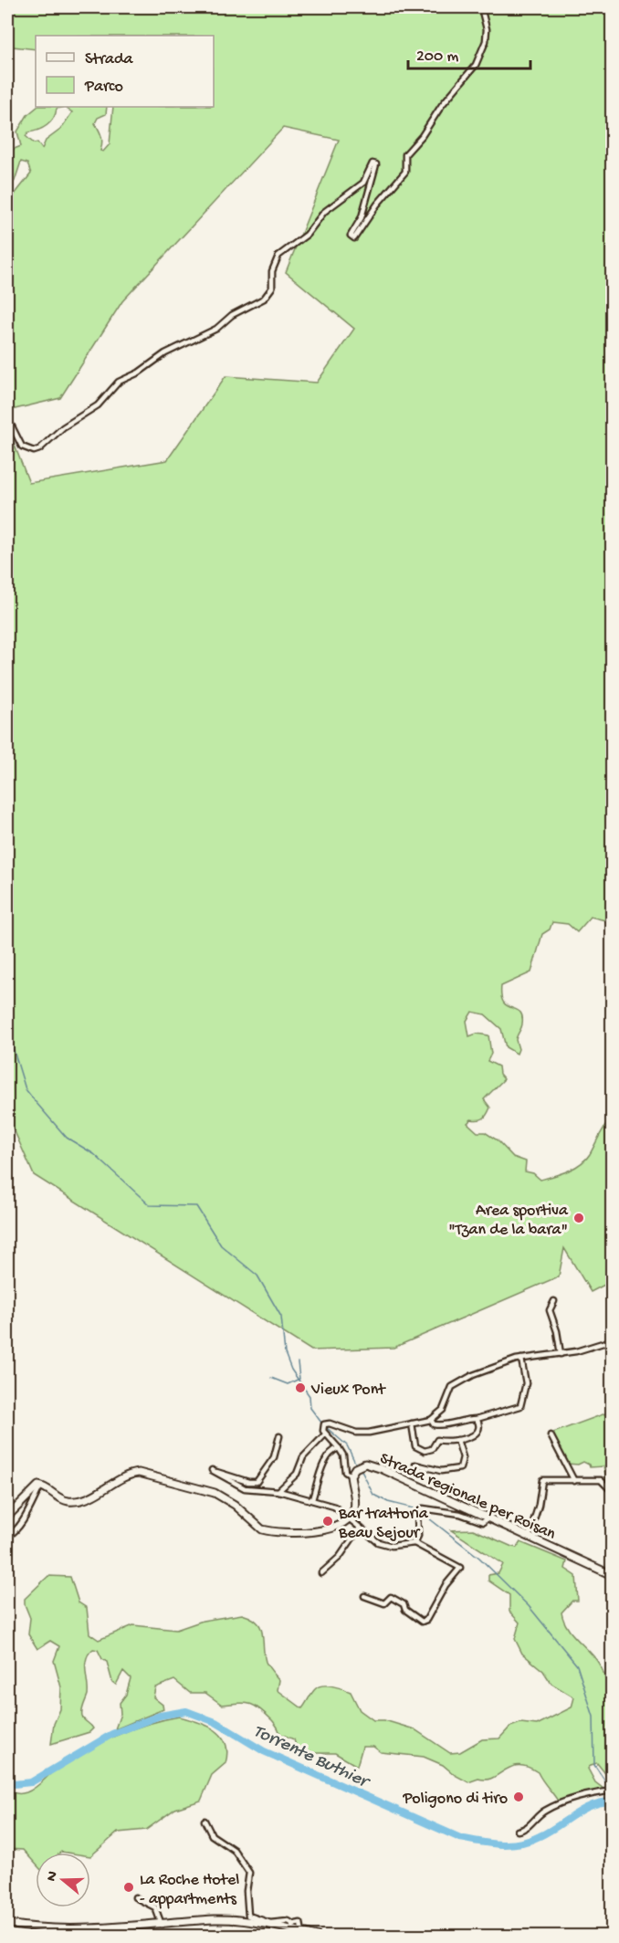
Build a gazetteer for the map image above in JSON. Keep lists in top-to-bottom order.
{
  "streets": {
    "main road": ["Strada regionale per Roisan"]
  },
  "water": ["Torrente Buthier"],
  "places": [
    "Area sportiva \"Tzan de la bara\"",
    "Vieux Pont",
    "Bar trattoria Beau Sejour",
    "Poligono di tiro",
    "La Roche Hotel - appartments"
  ],
  "legend": ["Strada", "Parco"],
  "scale_bar": "200 m",
  "north": "left"
}
